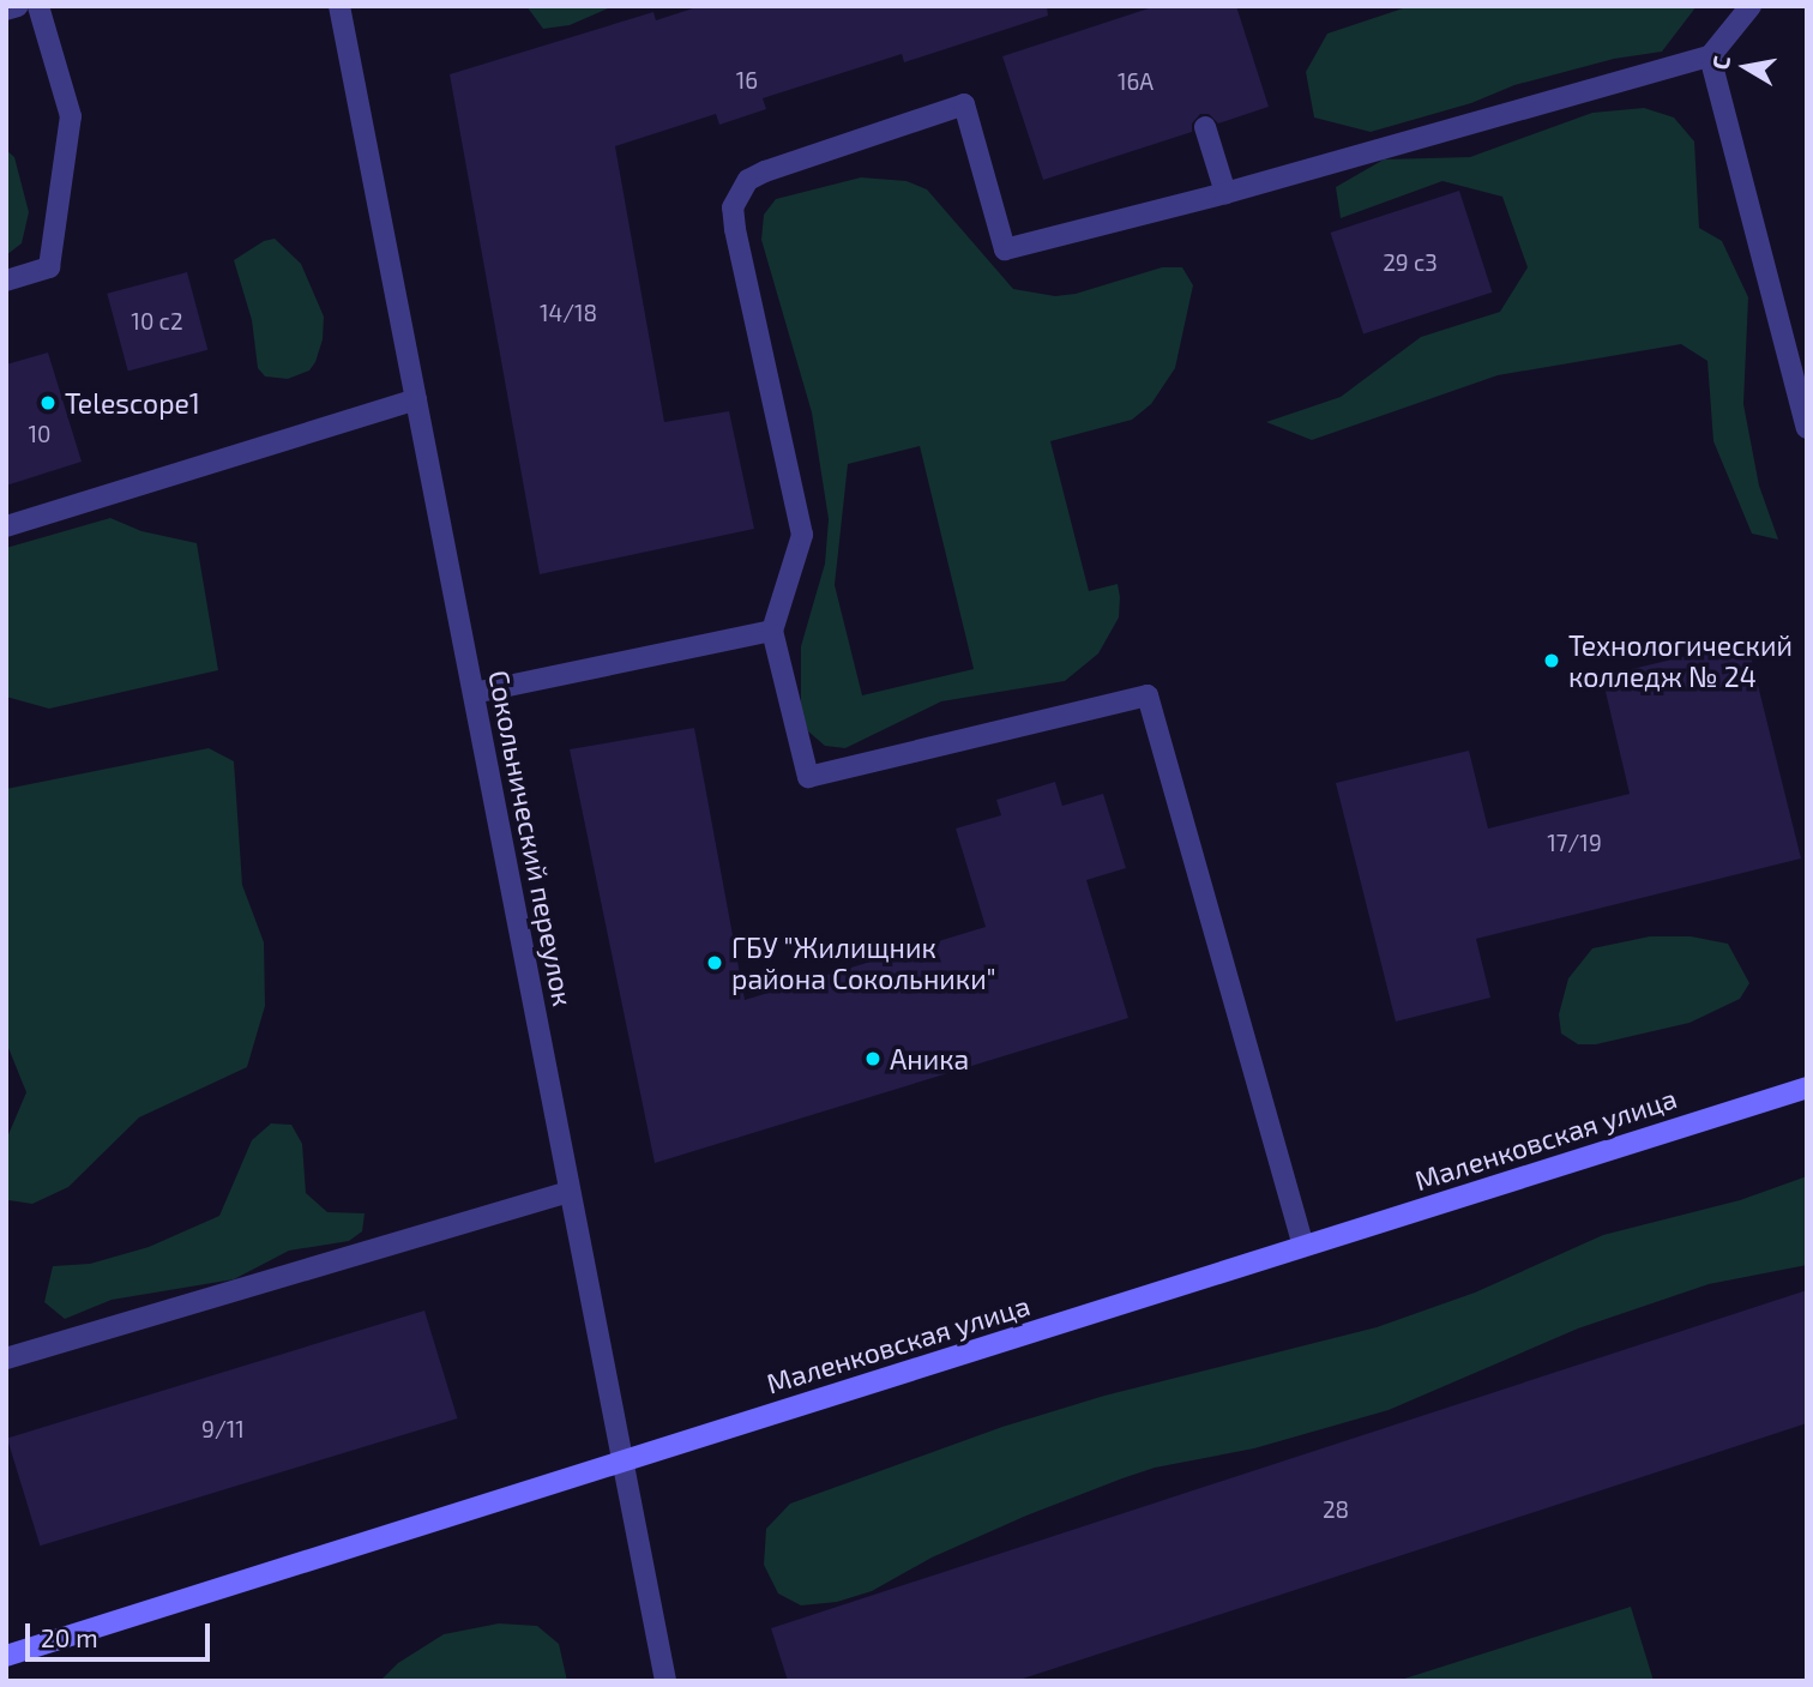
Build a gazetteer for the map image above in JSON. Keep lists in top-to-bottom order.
{
  "streets": {
    "street": ["Сокольнический переулок", "Маленковская улица"]
  },
  "crossings": [
    ["Сокольнический переулок", "Маленковская улица"]
  ],
  "places": [
    "Telescope1",
    "Технологический колледж № 24",
    "ГБУ \"Жилищник района Сокольники\"",
    "Аника"
  ],
  "house_numbers": [
    "16",
    "16А",
    "29 с3",
    "14/18",
    "10 с2",
    "10",
    "17/19",
    "9/11",
    "28"
  ],
  "scale_bar": "20 m",
  "north": "left"
}
